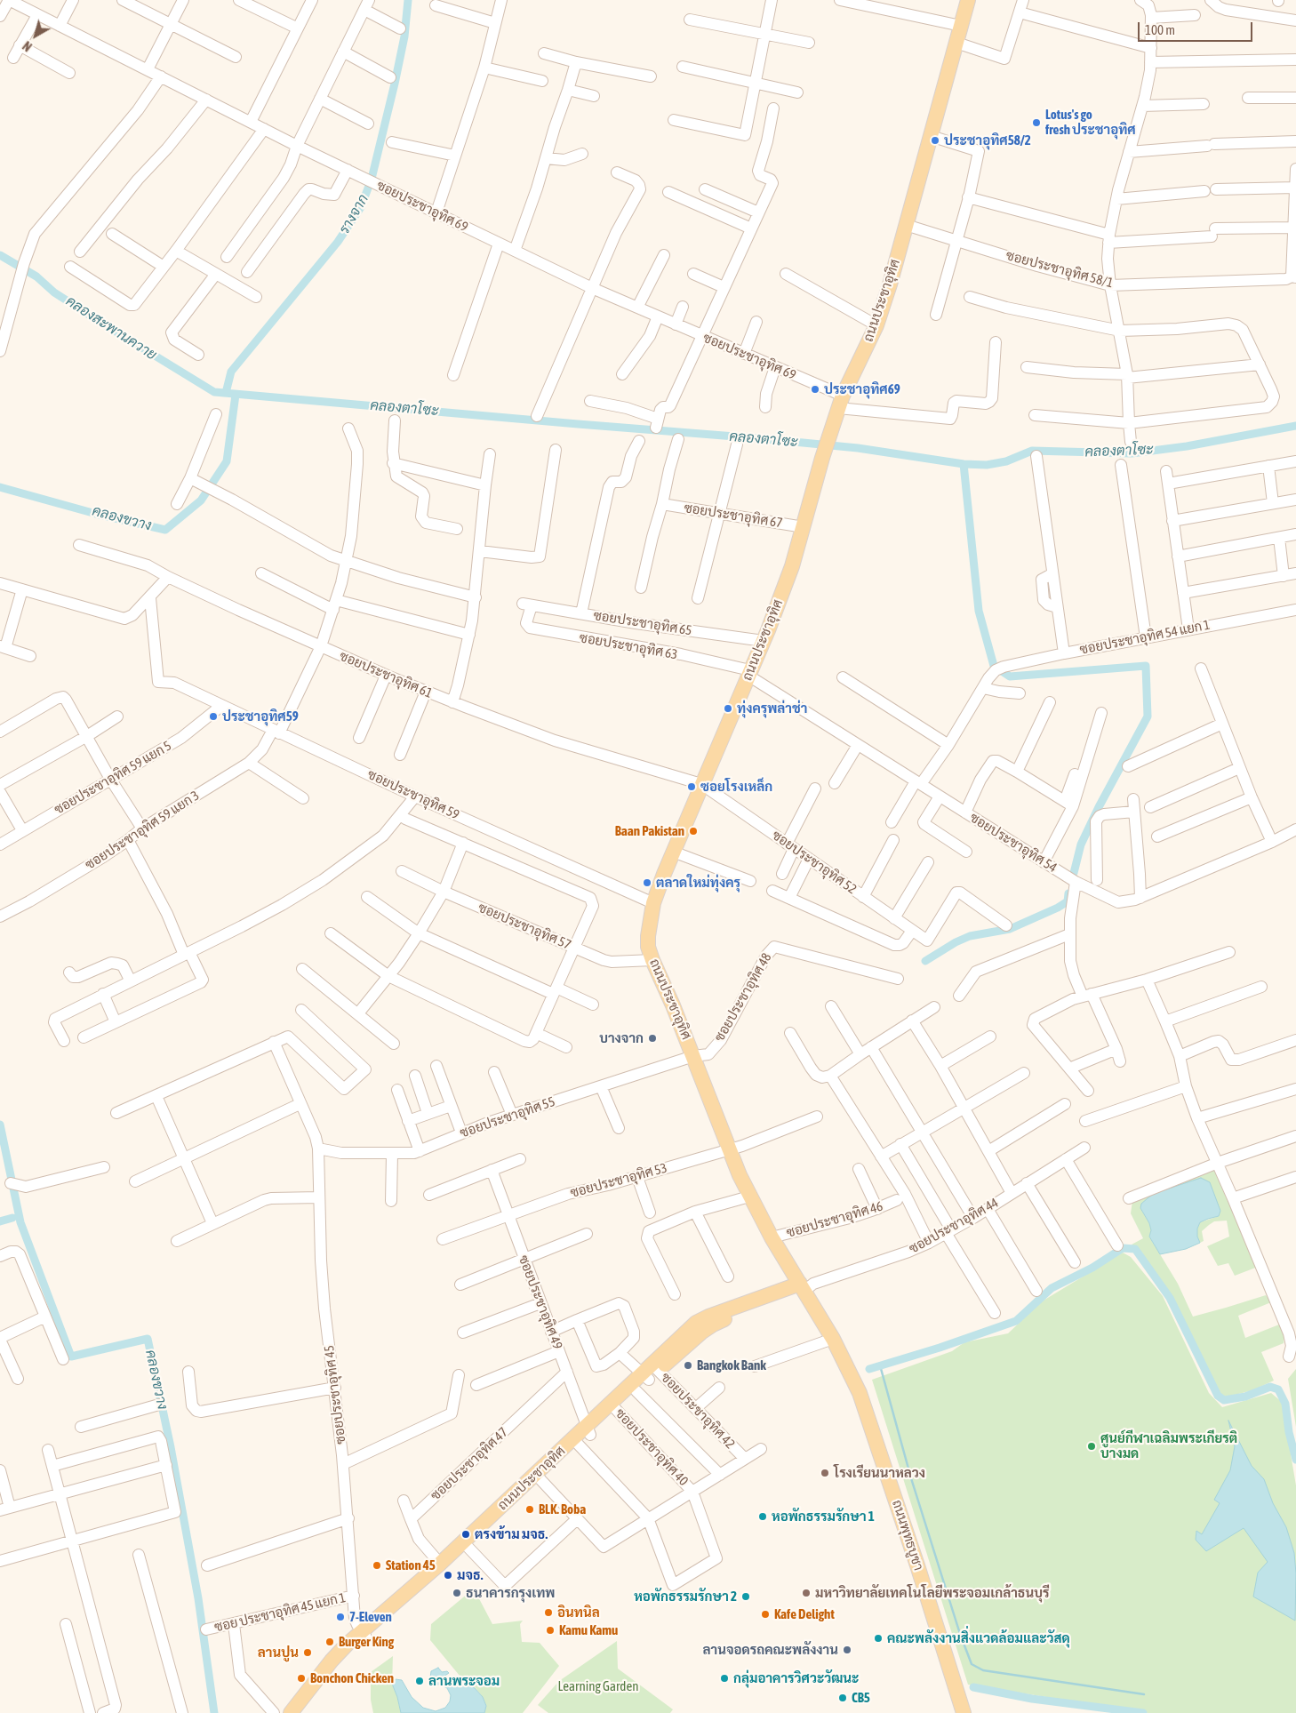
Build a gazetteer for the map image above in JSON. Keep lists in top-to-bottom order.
{
  "streets": {
    "main road": ["ถนนประชาอุทิศ", "ถนนพุทธบูชา"],
    "street": [
      "ซอยประชาอุทิศ 69",
      "ซอยประชาอุทิศ 58/1",
      "ซอยประชาอุทิศ 67",
      "ซอยประชาอุทิศ 65",
      "ซอยประชาอุทิศ 54 แยก 1",
      "ซอยประชาอุทิศ 63",
      "ซอยประชาอุทิศ 61",
      "ซอยประชาอุทิศ 59 แยก 5",
      "ซอยประชาอุทิศ 59",
      "ซอยประชาอุทิศ 59 แยก 3",
      "ซอยประชาอุทิศ 54",
      "ซอยประชาอุทิศ 52",
      "ซอยประชาอุทิศ 57",
      "ซอยประชาอุทิศ 48",
      "ซอยประชาอุทิศ 55",
      "ซอยประชาอุทิศ 53",
      "ซอยประชาอุทิศ 46",
      "ซอยประชาอุทิศ 44",
      "ซอยประชาอุทิศ 49",
      "ซอยประชาอุทิศ 45",
      "ซอยประชาอุทิศ 42",
      "ซอยประชาอุทิศ 40",
      "ซอยประชาอุทิศ 47",
      "ซอย ประชาอุทิศ 45 แยก 1"
    ]
  },
  "crossings": [
    ["ซอยประชาอุทิศ 69", "ถนนประชาอุทิศ"],
    ["ซอยประชาอุทิศ 58/1", "ถนนประชาอุทิศ"],
    ["ถนนประชาอุทิศ", "ซอยประชาอุทิศ 67"],
    ["ถนนประชาอุทิศ", "ซอยประชาอุทิศ 65"],
    ["ถนนประชาอุทิศ", "ซอยประชาอุทิศ 63"],
    ["ถนนประชาอุทิศ", "ซอยประชาอุทิศ 61"],
    ["ถนนประชาอุทิศ", "ซอยประชาอุทิศ 59"],
    ["ถนนประชาอุทิศ", "ซอยประชาอุทิศ 54"],
    ["ถนนประชาอุทิศ", "ซอยประชาอุทิศ 52"],
    ["ถนนประชาอุทิศ", "ซอยประชาอุทิศ 57"],
    ["ถนนประชาอุทิศ", "ซอยประชาอุทิศ 48"],
    ["ถนนประชาอุทิศ", "ซอยประชาอุทิศ 55"],
    ["ถนนประชาอุทิศ", "ซอยประชาอุทิศ 53"],
    ["ถนนประชาอุทิศ", "ซอยประชาอุทิศ 46"],
    ["ถนนประชาอุทิศ", "ซอยประชาอุทิศ 44"],
    ["ถนนประชาอุทิศ", "ซอยประชาอุทิศ 49"],
    ["ถนนประชาอุทิศ", "ซอยประชาอุทิศ 45"],
    ["ถนนประชาอุทิศ", "ซอยประชาอุทิศ 42"],
    ["ถนนประชาอุทิศ", "ซอยประชาอุทิศ 40"],
    ["ถนนประชาอุทิศ", "ถนนพุทธบูชา"],
    ["ซอยประชาอุทิศ 65", "ซอยประชาอุทิศ 63"],
    ["ซอยประชาอุทิศ 63", "ซอยประชาอุทิศ 54"],
    ["ซอยประชาอุทิศ 61", "ซอยประชาอุทิศ 59 แยก 3"],
    ["ซอยประชาอุทิศ 61", "ซอยประชาอุทิศ 52"],
    ["ซอยประชาอุทิศ 59 แยก 5", "ซอยประชาอุทิศ 59"],
    ["ซอยประชาอุทิศ 59", "ซอยประชาอุทิศ 59 แยก 3"],
    ["ซอยประชาอุทิศ 48", "ซอยประชาอุทิศ 55"],
    ["ซอยประชาอุทิศ 55", "ซอยประชาอุทิศ 45"],
    ["ซอยประชาอุทิศ 53", "ซอยประชาอุทิศ 49"],
    ["ซอยประชาอุทิศ 44", "ถนนพุทธบูชา"],
    ["ซอยประชาอุทิศ 49", "ซอยประชาอุทิศ 47"],
    ["ซอยประชาอุทิศ 45", "ซอย ประชาอุทิศ 45 แยก 1"]
  ],
  "water": [
    "รางจาก",
    "คลองสะพานควาย",
    "คลองตาโซะ",
    "คลองขวาง"
  ],
  "parks": ["Learning Garden"],
  "places": [
    "Lotus's go fresh ประชาอุทิศ",
    "ประชาอุทิศ58/2",
    "ประชาอุทิศ69",
    "ทุ่งครุพล่าช่า",
    "ประชาอุทิศ59",
    "ซอยโรงเหล็ก",
    "Baan Pakistan",
    "ตลาดใหม่ทุ่งครุ",
    "บางจาก",
    "Bangkok Bank",
    "ศูนย์กีฬาเฉลิมพระเกียรติ บางมด",
    "โรงเรียนนาหลวง",
    "BLK. Boba",
    "หอพักธรรมรักษา 1",
    "ตรงข้าม มจธ.",
    "Station 45",
    "มจธ.",
    "ธนาคารกรุงเทพ",
    "มหาวิทยาลัยเทคโนโลยีพระจอมเกล้าธนบุรี",
    "หอพักธรรมรักษา 2",
    "อินทนิล",
    "Kafe Delight",
    "7-Eleven",
    "Kamu Kamu",
    "คณะพลังงานสิ่งแวดล้อมและวัสดุ",
    "Burger King",
    "ลานจอดรถคณะพลังงาน",
    "ลานปูน",
    "Bonchon Chicken",
    "กลุ่มอาคารวิศวะวัฒนะ",
    "ลานพระจอม",
    "CB5"
  ],
  "scale_bar": "100 m",
  "north": "bottom left"
}
